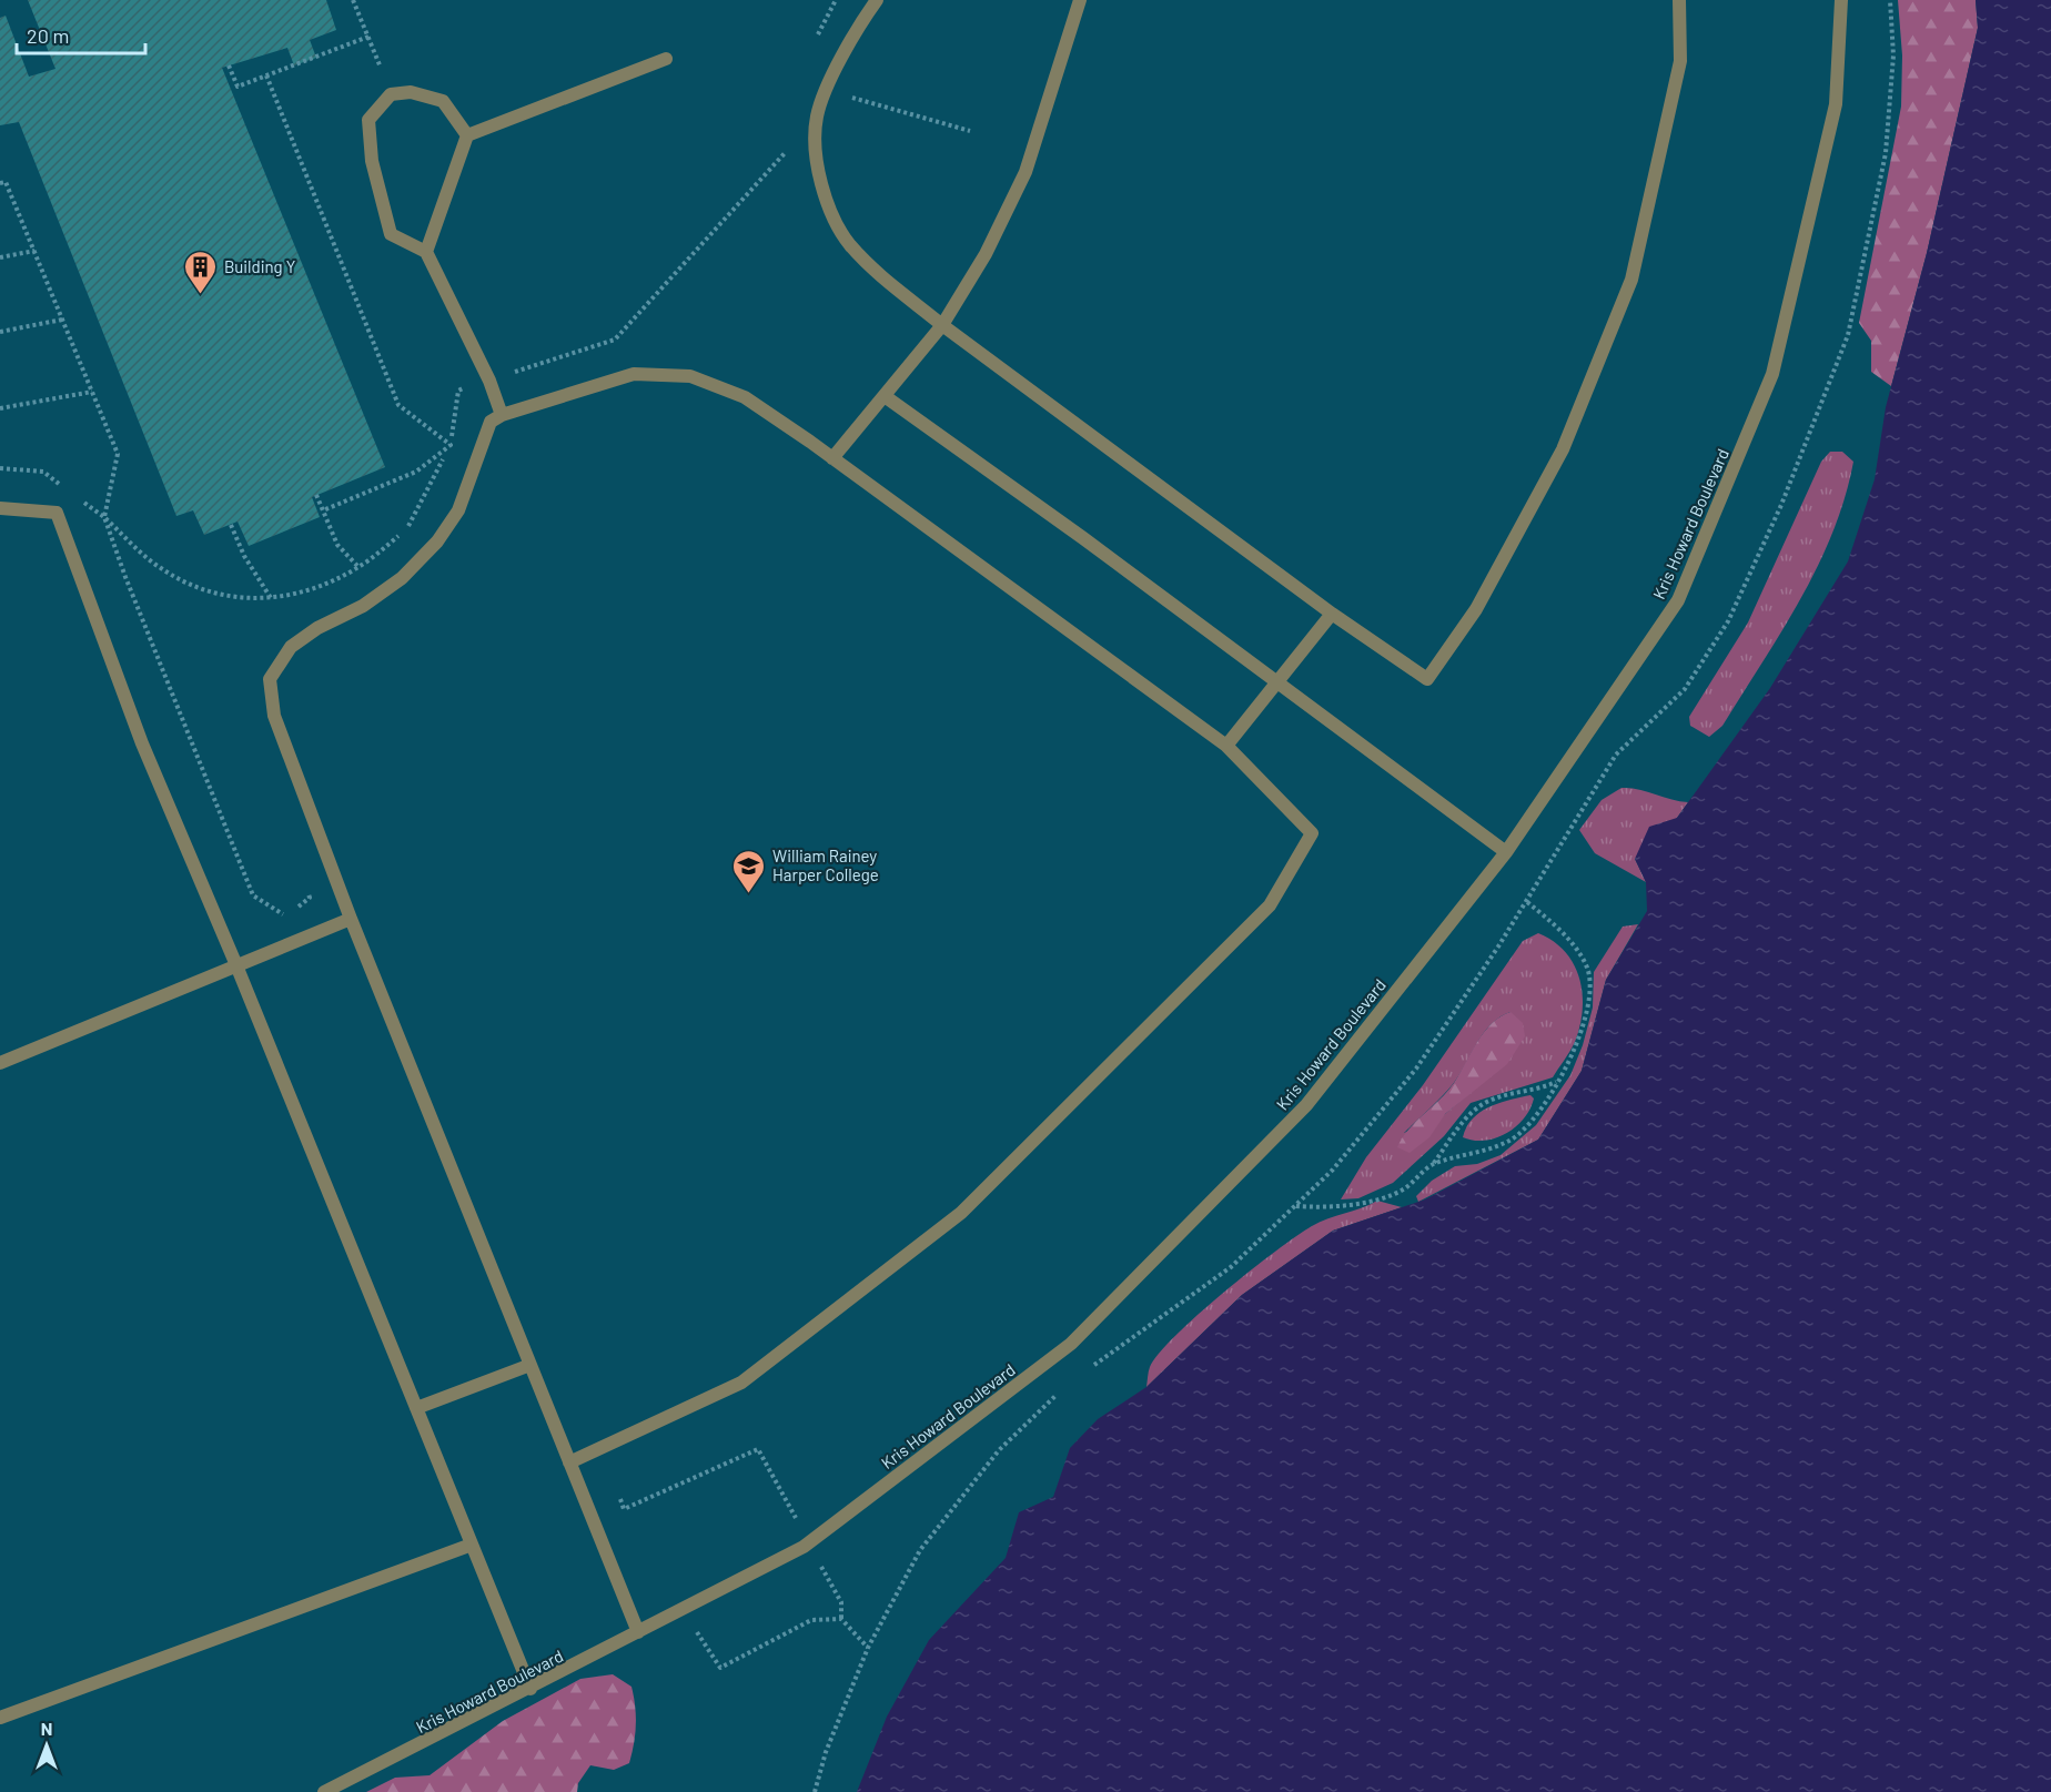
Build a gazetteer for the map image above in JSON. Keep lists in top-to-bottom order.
{
  "streets": {
    "lane": ["Kris Howard Boulevard"]
  },
  "places": {
    "building": ["Building Y"],
    "school or university": ["William Rainey Harper College"]
  },
  "scale_bar": "20 m",
  "north": "top"
}
